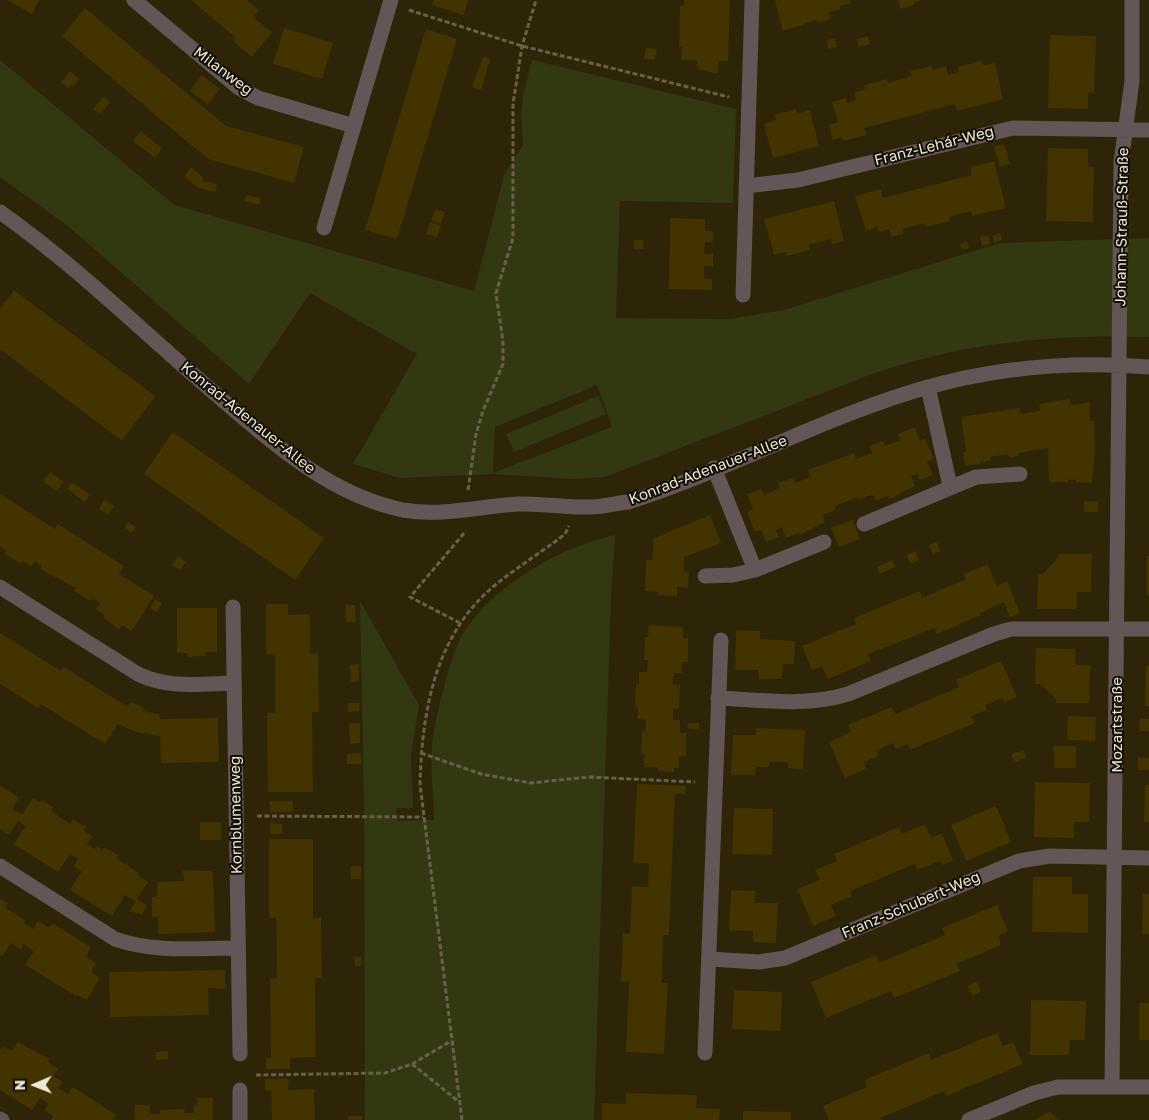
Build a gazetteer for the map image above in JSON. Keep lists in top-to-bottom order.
{
  "streets": {
    "street": [
      "Milanweg",
      "Franz-Lehár-Weg",
      "Johann-Strauß-Straße",
      "Konrad-Adenauer-Allee",
      "Mozartstraße",
      "Kornblumenweg",
      "Franz-Schubert-Weg"
    ]
  },
  "crossings": [
    ["Franz-Lehár-Weg", "Johann-Strauß-Straße"],
    ["Johann-Strauß-Straße", "Konrad-Adenauer-Allee"],
    ["Johann-Strauß-Straße", "Mozartstraße"],
    ["Konrad-Adenauer-Allee", "Mozartstraße"],
    ["Mozartstraße", "Franz-Schubert-Weg"]
  ],
  "north": "left"
}
